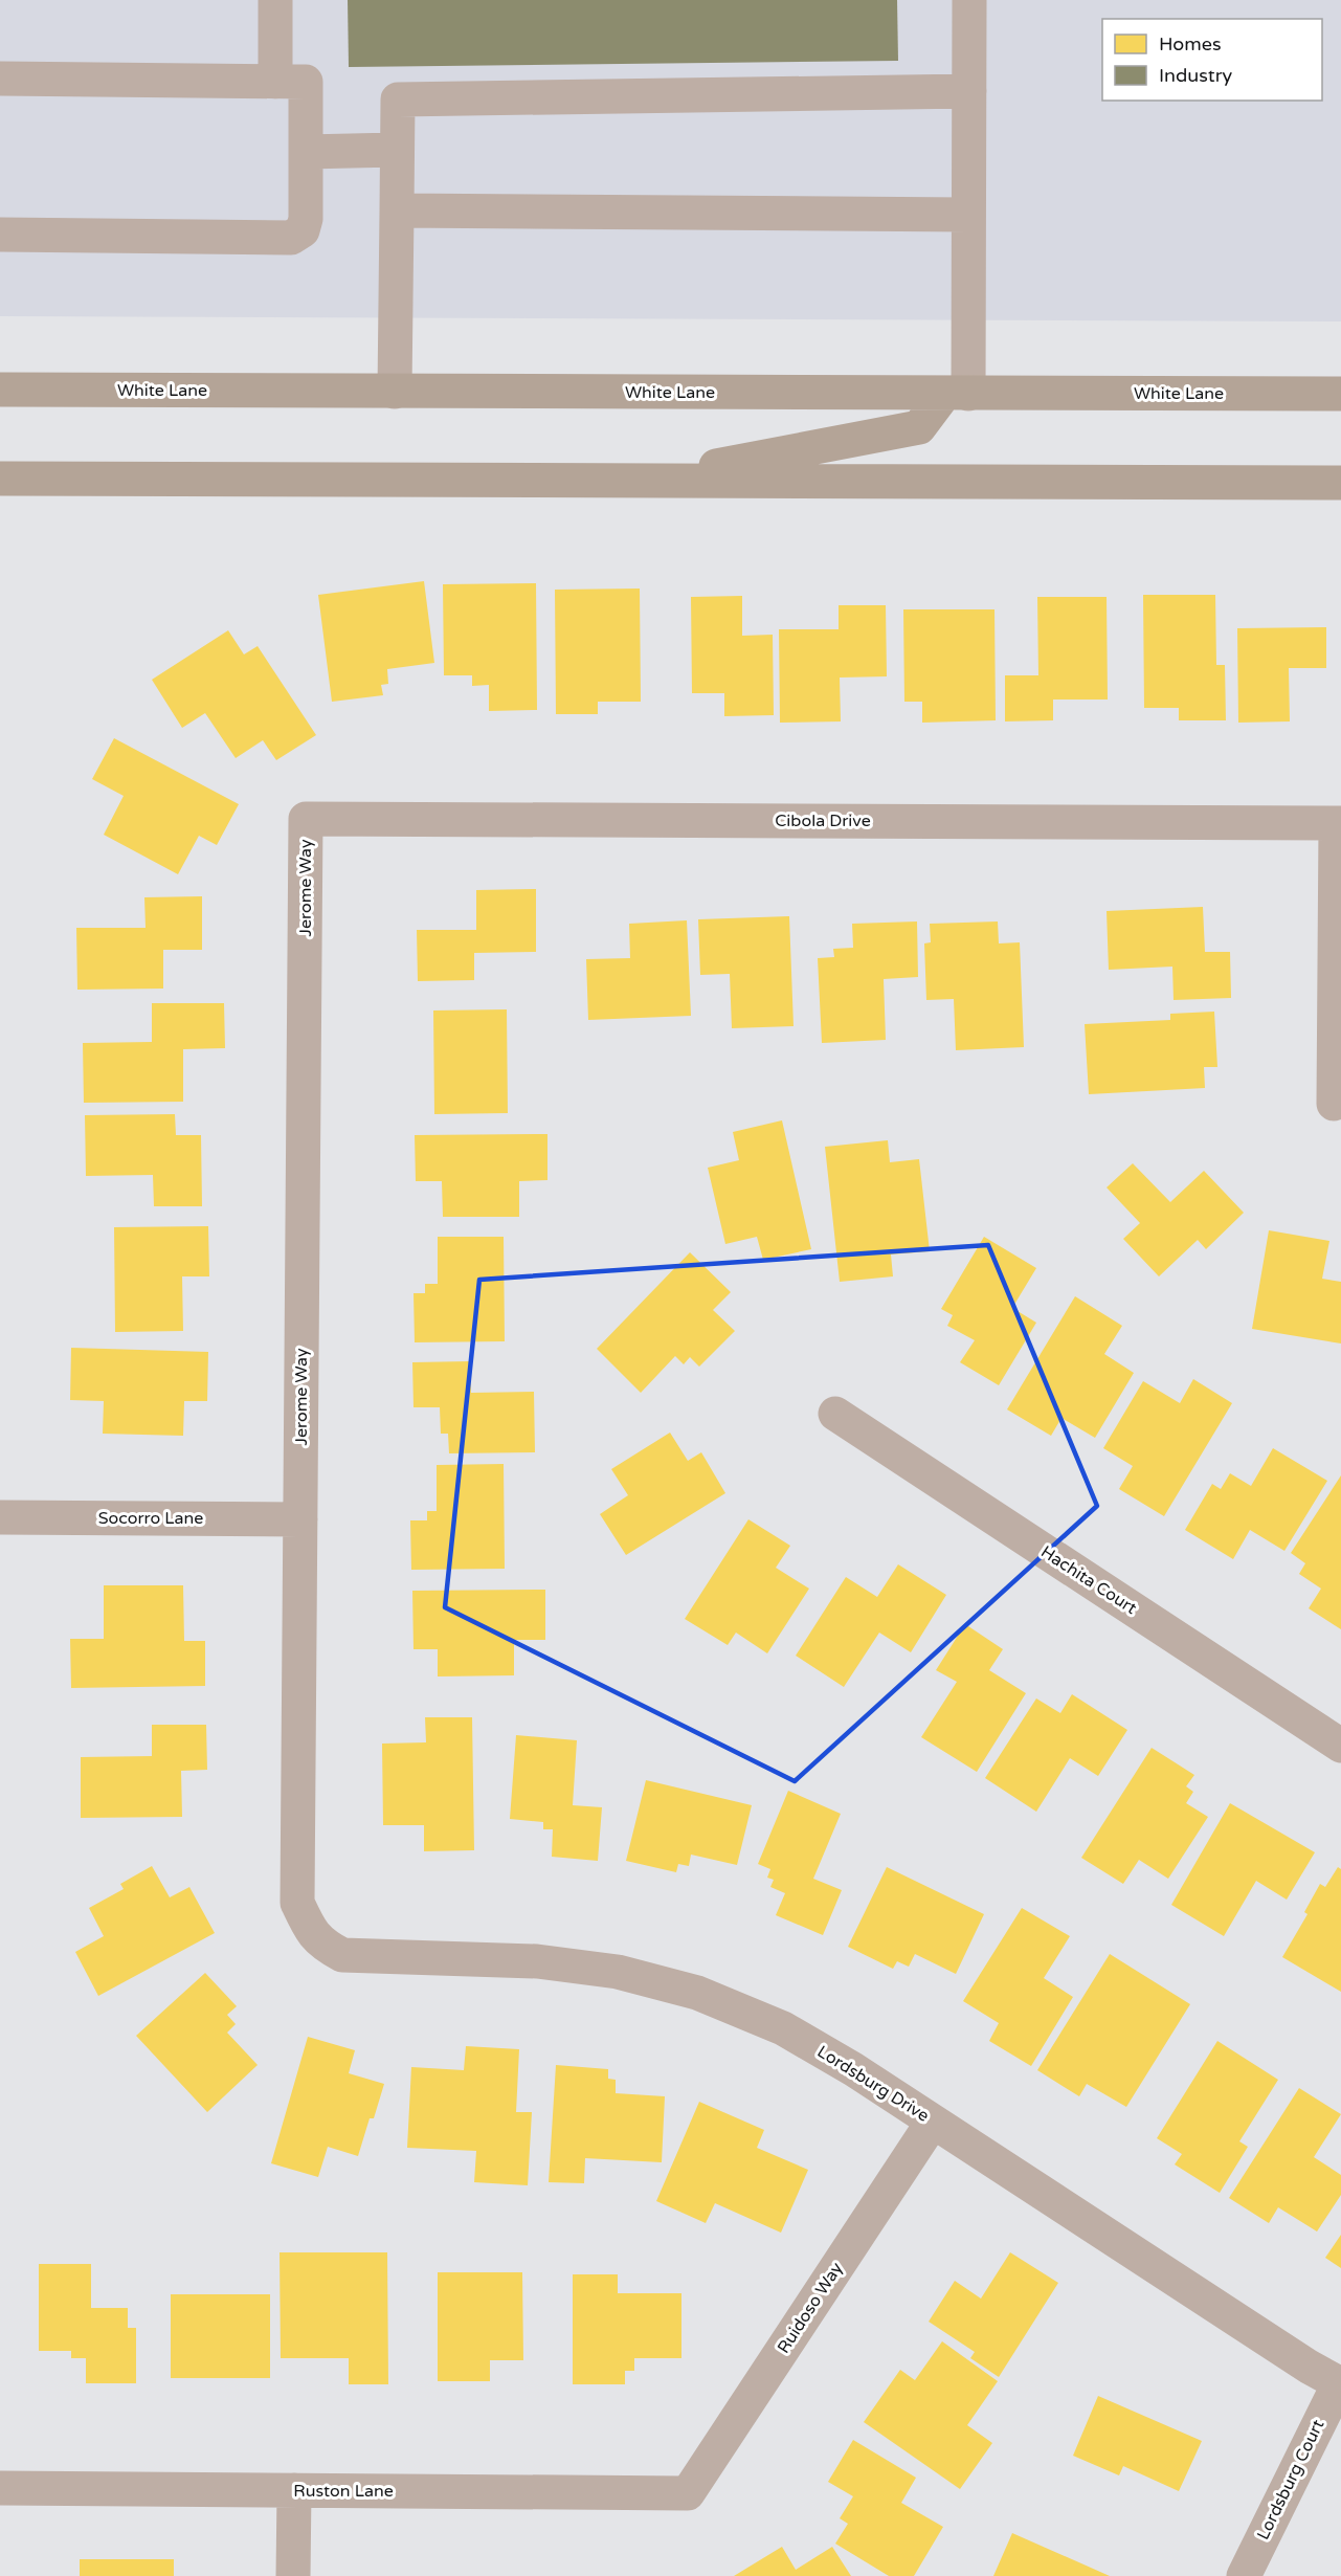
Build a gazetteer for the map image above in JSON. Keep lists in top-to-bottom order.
{
  "streets": {
    "main road": ["White Lane"],
    "street": [
      "Cibola Drive",
      "Jerome Way",
      "Socorro Lane",
      "Hachita Court",
      "Lordsburg Drive",
      "Ruidoso Way",
      "Lordsburg Court",
      "Ruston Lane"
    ]
  },
  "crossings": [
    ["Cibola Drive", "Jerome Way"],
    ["Jerome Way", "Socorro Lane"],
    ["Jerome Way", "Lordsburg Drive"],
    ["Lordsburg Drive", "Ruidoso Way"],
    ["Lordsburg Drive", "Lordsburg Court"],
    ["Ruidoso Way", "Ruston Lane"]
  ],
  "legend": ["Homes", "Industry"]
}
